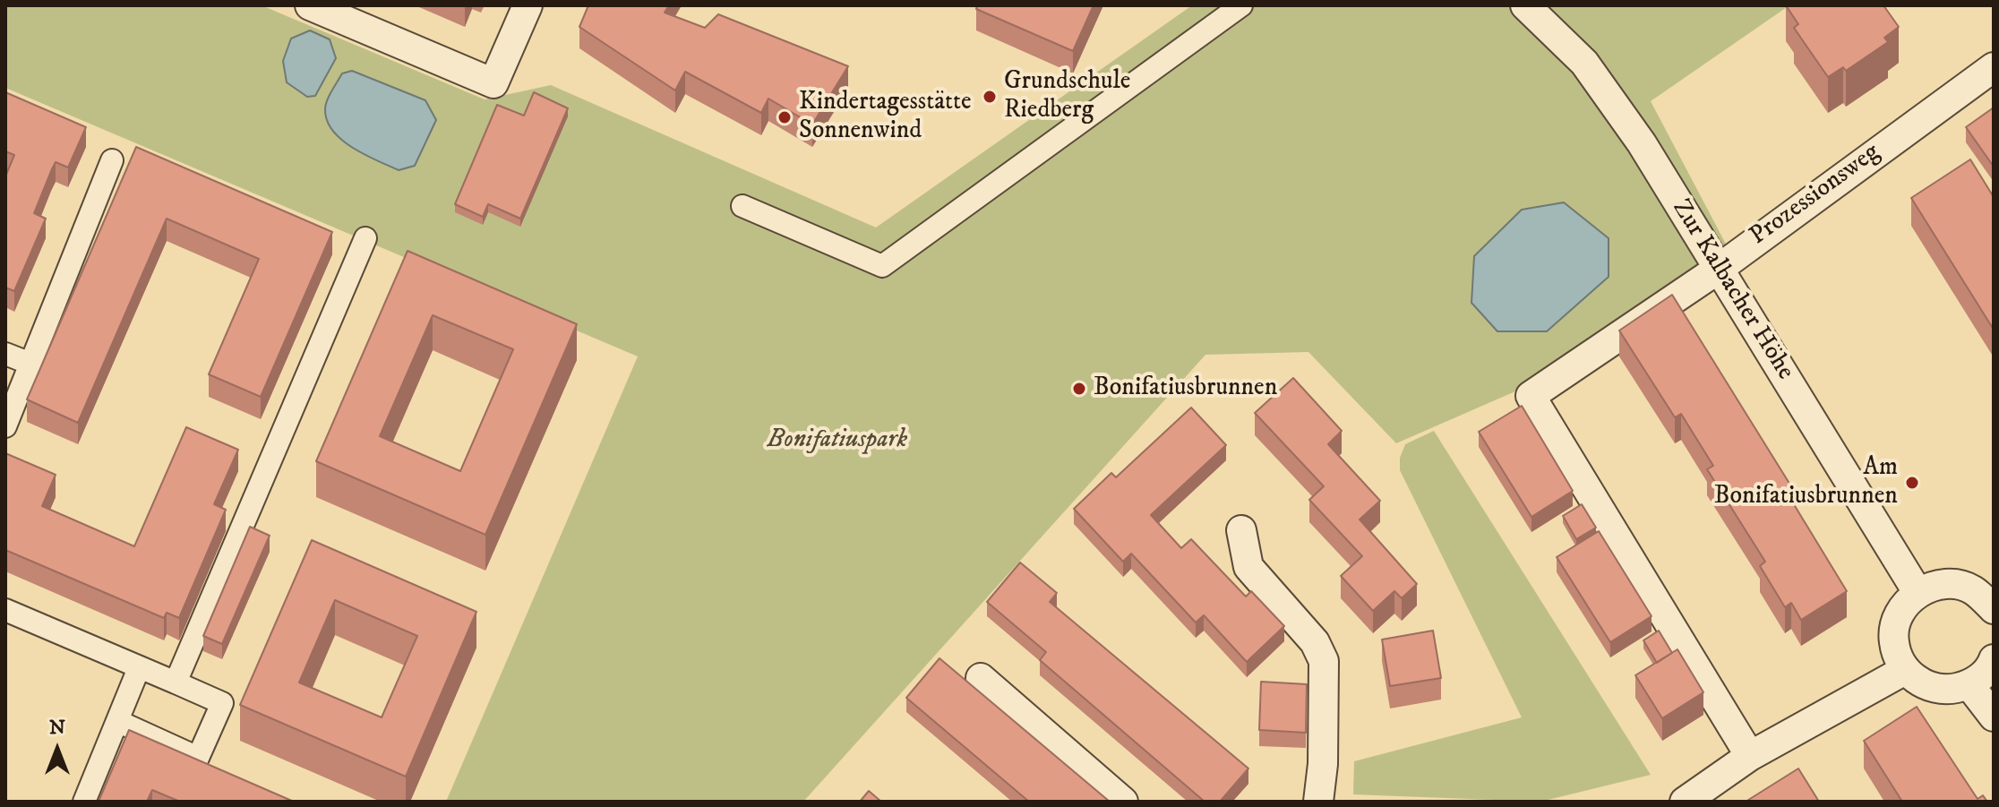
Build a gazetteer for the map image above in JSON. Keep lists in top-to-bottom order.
{
  "streets": {
    "street": ["Prozessionsweg", "Zur Kalbacher Höhe"]
  },
  "crossings": [
    ["Prozessionsweg", "Zur Kalbacher Höhe"]
  ],
  "parks": ["Bonifatiuspark"],
  "places": [
    "Grundschule Riedberg",
    "Kindertagesstätte Sonnenwind",
    "Bonifatiusbrunnen",
    "Am Bonifatiusbrunnen"
  ],
  "north": "top"
}
